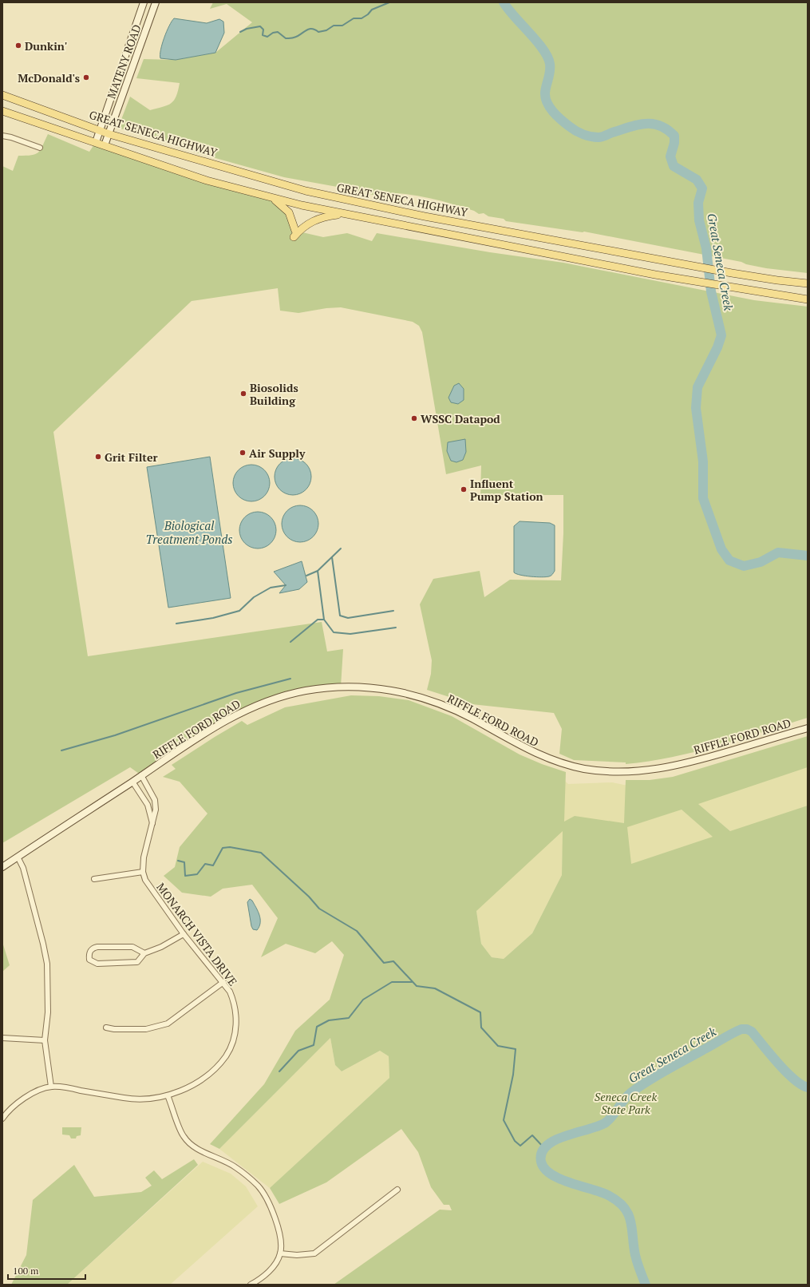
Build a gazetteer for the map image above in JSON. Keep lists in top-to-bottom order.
{
  "streets": {
    "main road": ["GREAT SENECA HIGHWAY"],
    "street": ["MATENY ROAD", "RIFFLE FORD ROAD", "MONARCH VISTA DRIVE"]
  },
  "crossings": [
    ["MATENY ROAD", "GREAT SENECA HIGHWAY"],
    ["RIFFLE FORD ROAD", "MONARCH VISTA DRIVE"]
  ],
  "water": ["Great Seneca Creek", "Biological Treatment Ponds"],
  "parks": ["Seneca Creek State Park"],
  "places": [
    "Dunkin'",
    "McDonald's",
    "Biosolids Building",
    "WSSC Datapod",
    "Air Supply",
    "Grit Filter",
    "Influent Pump Station"
  ],
  "scale_bar": "100 m"
}
